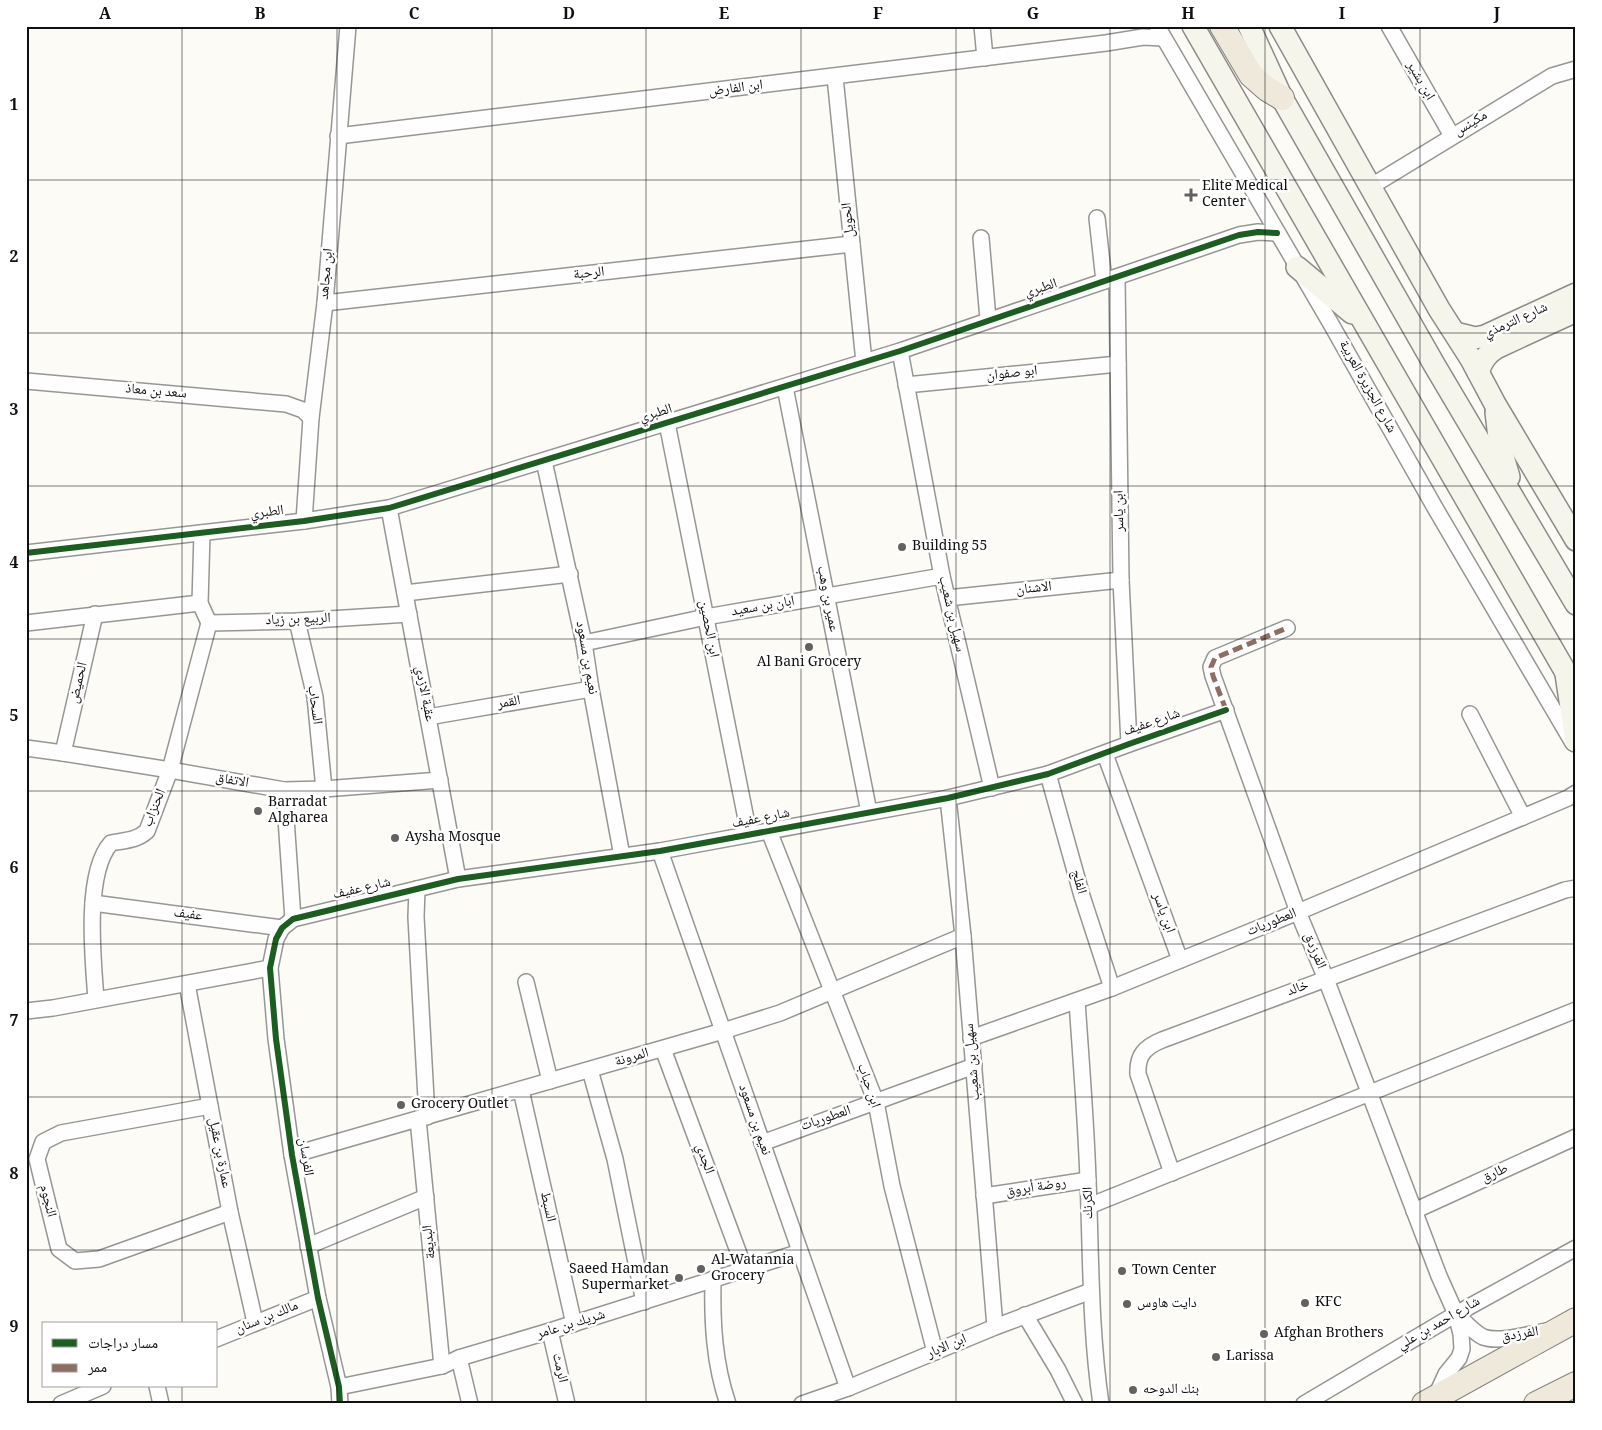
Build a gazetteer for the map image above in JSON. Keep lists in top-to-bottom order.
{
  "streets": {
    "main road": ["شارع الترمذي", "شارع الجزيرة العربية"],
    "street": [
      "ابن بشير",
      "ابن الفارض",
      "مكينس",
      "الحويل",
      "ابن مجاهد",
      "الرحبة",
      "الطبري",
      "ابو صفوان",
      "سعد بن معاذ",
      "ابن ياسر",
      "الاشنان",
      "عمير بن وهب",
      "ابان بن سعيد",
      "سهيل بن شعيب",
      "الربيع بن زياد",
      "ابن الحصين",
      "نعيم بن مسعود",
      "الحميض",
      "عقبة الازدي",
      "القمر",
      "السحاب",
      "شارع عفيف",
      "الاتفاق",
      "الحنزاب",
      "الفلج",
      "عفيف",
      "العطوريات",
      "الفرزدق",
      "خالد",
      "المرونة",
      "ابن حباب",
      "عمارة بن عقيل",
      "الفرسان",
      "الجدي",
      "طارق",
      "روضة أبروق",
      "النجوم",
      "الكرنك",
      "السبط",
      "البديعة",
      "مالك بن سنان",
      "شارع احمد بن علي",
      "شريك بن عامر",
      "ابن الابار",
      "الرمث"
    ]
  },
  "crossings": [
    ["ابن بشير", "مكينس"],
    ["ابن الفارض", "الحويل"],
    ["ابن الفارض", "ابن مجاهد"],
    ["ابن الفارض", "شارع الجزيرة العربية"],
    ["الحويل", "الرحبة"],
    ["الحويل", "الطبري"],
    ["ابن مجاهد", "الرحبة"],
    ["ابن مجاهد", "الطبري"],
    ["ابن مجاهد", "سعد بن معاذ"],
    ["الطبري", "شارع الجزيرة العربية"],
    ["الطبري", "ابن ياسر"],
    ["الطبري", "عمير بن وهب"],
    ["الطبري", "سهيل بن شعيب"],
    ["الطبري", "ابن الحصين"],
    ["الطبري", "نعيم بن مسعود"],
    ["الطبري", "عقبة الازدي"],
    ["ابو صفوان", "ابن ياسر"],
    ["ابو صفوان", "سهيل بن شعيب"],
    ["ابن ياسر", "الاشنان"],
    ["ابن ياسر", "شارع عفيف"],
    ["ابن ياسر", "العطوريات"],
    ["الاشنان", "سهيل بن شعيب"],
    ["عمير بن وهب", "ابان بن سعيد"],
    ["عمير بن وهب", "شارع عفيف"],
    ["ابان بن سعيد", "سهيل بن شعيب"],
    ["ابان بن سعيد", "ابن الحصين"],
    ["ابان بن سعيد", "نعيم بن مسعود"],
    ["سهيل بن شعيب", "شارع عفيف"],
    ["سهيل بن شعيب", "العطوريات"],
    ["سهيل بن شعيب", "المرونة"],
    ["سهيل بن شعيب", "روضة أبروق"],
    ["سهيل بن شعيب", "ابن الابار"],
    ["الربيع بن زياد", "عقبة الازدي"],
    ["الربيع بن زياد", "السحاب"],
    ["الربيع بن زياد", "الحنزاب"],
    ["ابن الحصين", "شارع عفيف"],
    ["نعيم بن مسعود", "القمر"],
    ["نعيم بن مسعود", "شارع عفيف"],
    ["نعيم بن مسعود", "العطوريات"],
    ["نعيم بن مسعود", "المرونة"],
    ["نعيم بن مسعود", "شريك بن عامر"],
    ["نعيم بن مسعود", "ابن الابار"],
    ["الحميض", "الاتفاق"],
    ["عقبة الازدي", "القمر"],
    ["عقبة الازدي", "شارع عفيف"],
    ["عقبة الازدي", "الاتفاق"],
    ["السحاب", "الاتفاق"],
    ["شارع عفيف", "الفلج"],
    ["شارع عفيف", "عفيف"],
    ["شارع عفيف", "الفرزدق"],
    ["شارع عفيف", "ابن حباب"],
    ["شارع عفيف", "الفرسان"],
    ["شارع عفيف", "البديعة"],
    ["الاتفاق", "الحنزاب"],
    ["الاتفاق", "الفرسان"],
    ["الحنزاب", "عفيف"],
    ["الفلج", "العطوريات"],
    ["عفيف", "الفرسان"],
    ["العطوريات", "الفرزدق"],
    ["العطوريات", "ابن حباب"],
    ["العطوريات", "الكرنك"],
    ["الفرزدق", "خالد"],
    ["الفرزدق", "طارق"],
    ["الفرزدق", "شارع احمد بن علي"],
    ["المرونة", "ابن حباب"],
    ["المرونة", "الفرسان"],
    ["المرونة", "الجدي"],
    ["المرونة", "السبط"],
    ["المرونة", "البديعة"],
    ["ابن حباب", "ابن الابار"],
    ["عمارة بن عقيل", "النجوم"],
    ["عمارة بن عقيل", "مالك بن سنان"],
    ["الفرسان", "مالك بن سنان"],
    ["الفرسان", "شريك بن عامر"],
    ["الجدي", "شريك بن عامر"],
    ["روضة أبروق", "الكرنك"],
    ["الكرنك", "ابن الابار"],
    ["السبط", "شريك بن عامر"],
    ["البديعة", "شريك بن عامر"],
    ["شريك بن عامر", "الرمث"]
  ],
  "places": {
    "health": ["Elite Medical Center"],
    "other": [
      "Building 55",
      "Al Bani Grocery",
      "Barradat Algharea",
      "Aysha Mosque",
      "Grocery Outlet",
      "Al-Watannia Grocery",
      "Town Center",
      "Saeed Hamdan Supermarket",
      "KFC",
      "دايت هاوس",
      "Afghan Brothers",
      "Larissa",
      "بنك الدوحه"
    ]
  },
  "legend": ["مسار دراجات", "ممر"],
  "grid": {
    "columns": [
      "A",
      "B",
      "C",
      "D",
      "E",
      "F",
      "G",
      "H",
      "I",
      "J"
    ],
    "rows": [
      "1",
      "2",
      "3",
      "4",
      "5",
      "6",
      "7",
      "8",
      "9"
    ]
  }
}
